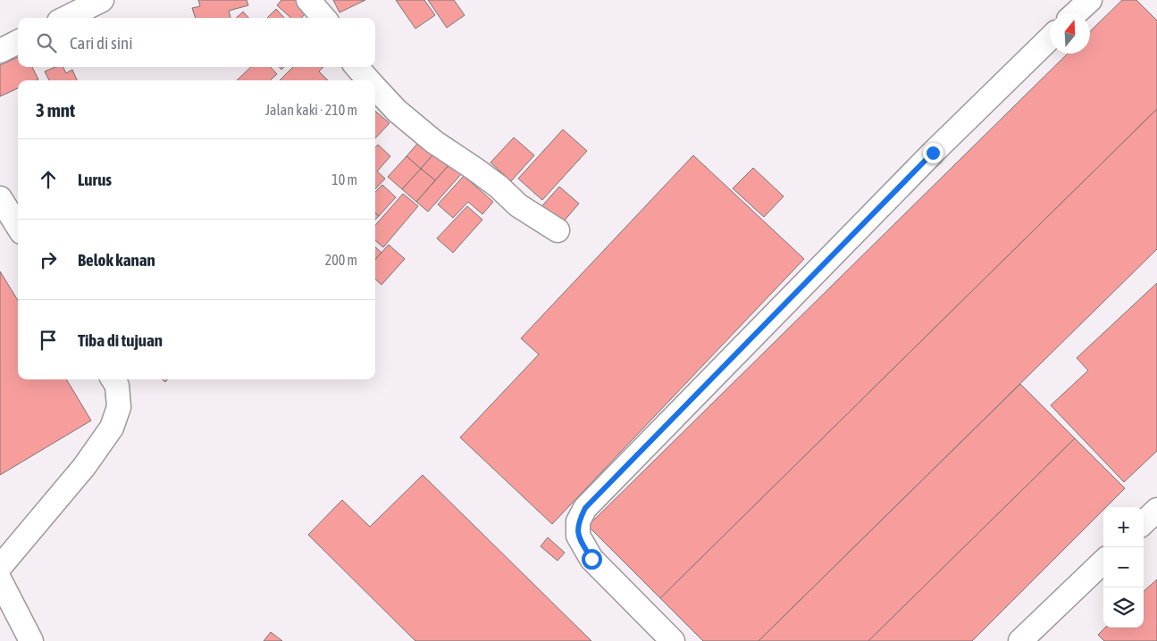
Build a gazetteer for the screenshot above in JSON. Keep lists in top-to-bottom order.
{
  "north": "top",
  "page": {
    "search": "Cari di sini",
    "heading": ["3 mnt", "Jalan kaki · 210 m"],
    "list": [
      ["Lurus", "10 m"],
      ["Belok kanan", "200 m"],
      "Tiba di tujuan"
    ],
    "map_buttons": ["+", "−"]
  }
}
